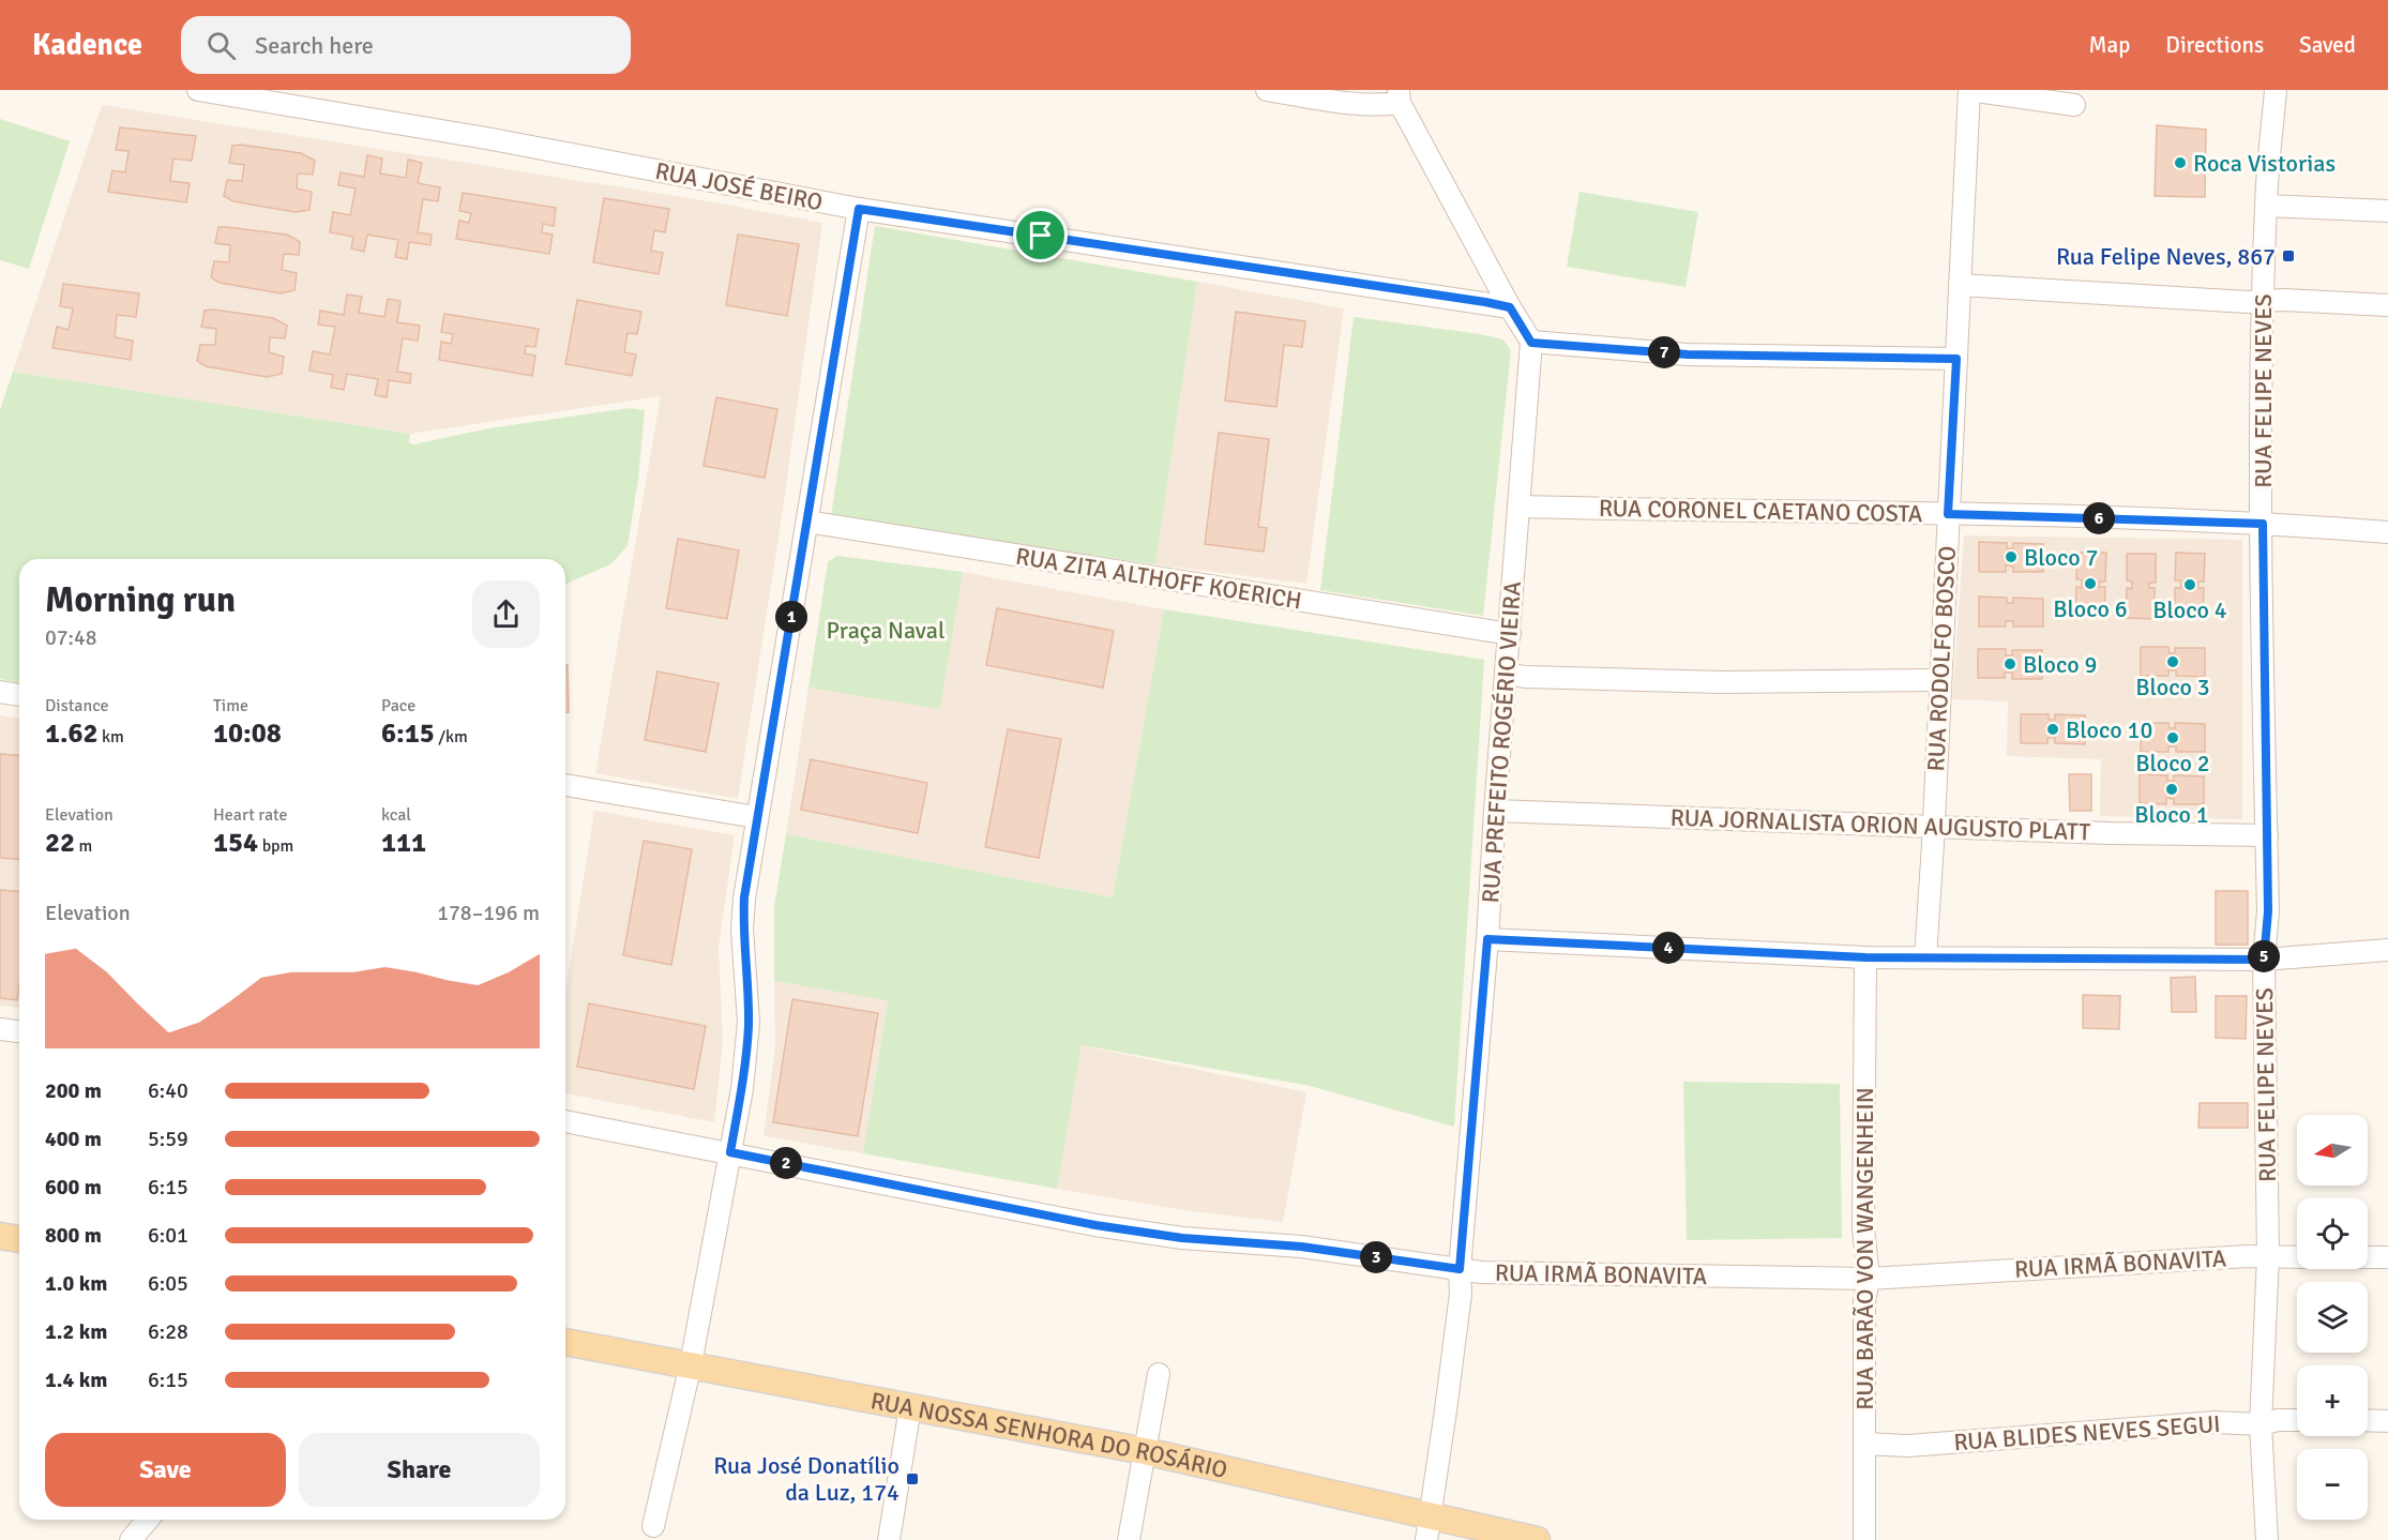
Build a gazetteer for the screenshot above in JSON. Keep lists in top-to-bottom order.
{
  "streets": {
    "main road": ["RUA NOSSA SENHORA DO ROSÁRIO"],
    "street": [
      "RUA JOSÉ BEIRO",
      "RUA FELIPE NEVES",
      "RUA CORONEL CAETANO COSTA",
      "RUA ZITA ALTHOFF KOERICH",
      "RUA RODOLFO BOSCO",
      "RUA PREFEITO ROGÉRIO VIEIRA",
      "RUA JORNALISTA ORION AUGUSTO PLATT",
      "RUA BARÃO VON WANGENHEIN",
      "RUA IRMÃ BONAVITA",
      "RUA BLIDES NEVES SEGUI"
    ]
  },
  "crossings": [
    ["RUA FELIPE NEVES", "RUA CORONEL CAETANO COSTA"],
    ["RUA FELIPE NEVES", "RUA JORNALISTA ORION AUGUSTO PLATT"],
    ["RUA FELIPE NEVES", "RUA IRMÃ BONAVITA"],
    ["RUA FELIPE NEVES", "RUA BLIDES NEVES SEGUI"],
    ["RUA CORONEL CAETANO COSTA", "RUA RODOLFO BOSCO"],
    ["RUA CORONEL CAETANO COSTA", "RUA PREFEITO ROGÉRIO VIEIRA"],
    ["RUA ZITA ALTHOFF KOERICH", "RUA PREFEITO ROGÉRIO VIEIRA"],
    ["RUA RODOLFO BOSCO", "RUA JORNALISTA ORION AUGUSTO PLATT"],
    ["RUA PREFEITO ROGÉRIO VIEIRA", "RUA JORNALISTA ORION AUGUSTO PLATT"],
    ["RUA PREFEITO ROGÉRIO VIEIRA", "RUA IRMÃ BONAVITA"],
    ["RUA PREFEITO ROGÉRIO VIEIRA", "RUA NOSSA SENHORA DO ROSÁRIO"],
    ["RUA BARÃO VON WANGENHEIN", "RUA IRMÃ BONAVITA"],
    ["RUA BARÃO VON WANGENHEIN", "RUA BLIDES NEVES SEGUI"]
  ],
  "parks": ["Praça Naval"],
  "places": {
    "other": [
      "Roca Vistorias",
      "Bloco 7",
      "Bloco 6",
      "Bloco 4",
      "Bloco 3",
      "Bloco 9",
      "Bloco 10",
      "Bloco 2",
      "Bloco 1"
    ],
    "transit": ["Rua Felipe Neves, 867", "Rua José Donatílio da Luz, 174"]
  },
  "north": "left",
  "page": {
    "header": "Kadence",
    "search": "Search here",
    "nav": ["Map", "Directions", "Saved"],
    "pins": [
      "7",
      "6",
      "1",
      "4",
      "5",
      "2",
      "3"
    ],
    "heading": ["Morning run", "07:48"],
    "stats": [
      ["Distance", "1.62 km"],
      ["Time", "10:08"],
      ["Pace", "6:15 /km"],
      ["Elevation", "22 m"],
      ["Heart rate", "154 bpm"],
      ["kcal", "111"]
    ],
    "chart": ["Elevation", "178–196 m"],
    "list": [
      {
        "name": "200 m",
        "note": "6:40"
      },
      {
        "name": "400 m",
        "note": "5:59"
      },
      {
        "name": "600 m",
        "note": "6:15"
      },
      {
        "name": "800 m",
        "note": "6:01"
      },
      {
        "name": "1.0 km",
        "note": "6:05"
      },
      {
        "name": "1.2 km",
        "note": "6:28"
      },
      {
        "name": "1.4 km",
        "note": "6:15"
      }
    ],
    "map_buttons": ["+", "−"],
    "buttons": ["Save", "Share"]
  }
}
